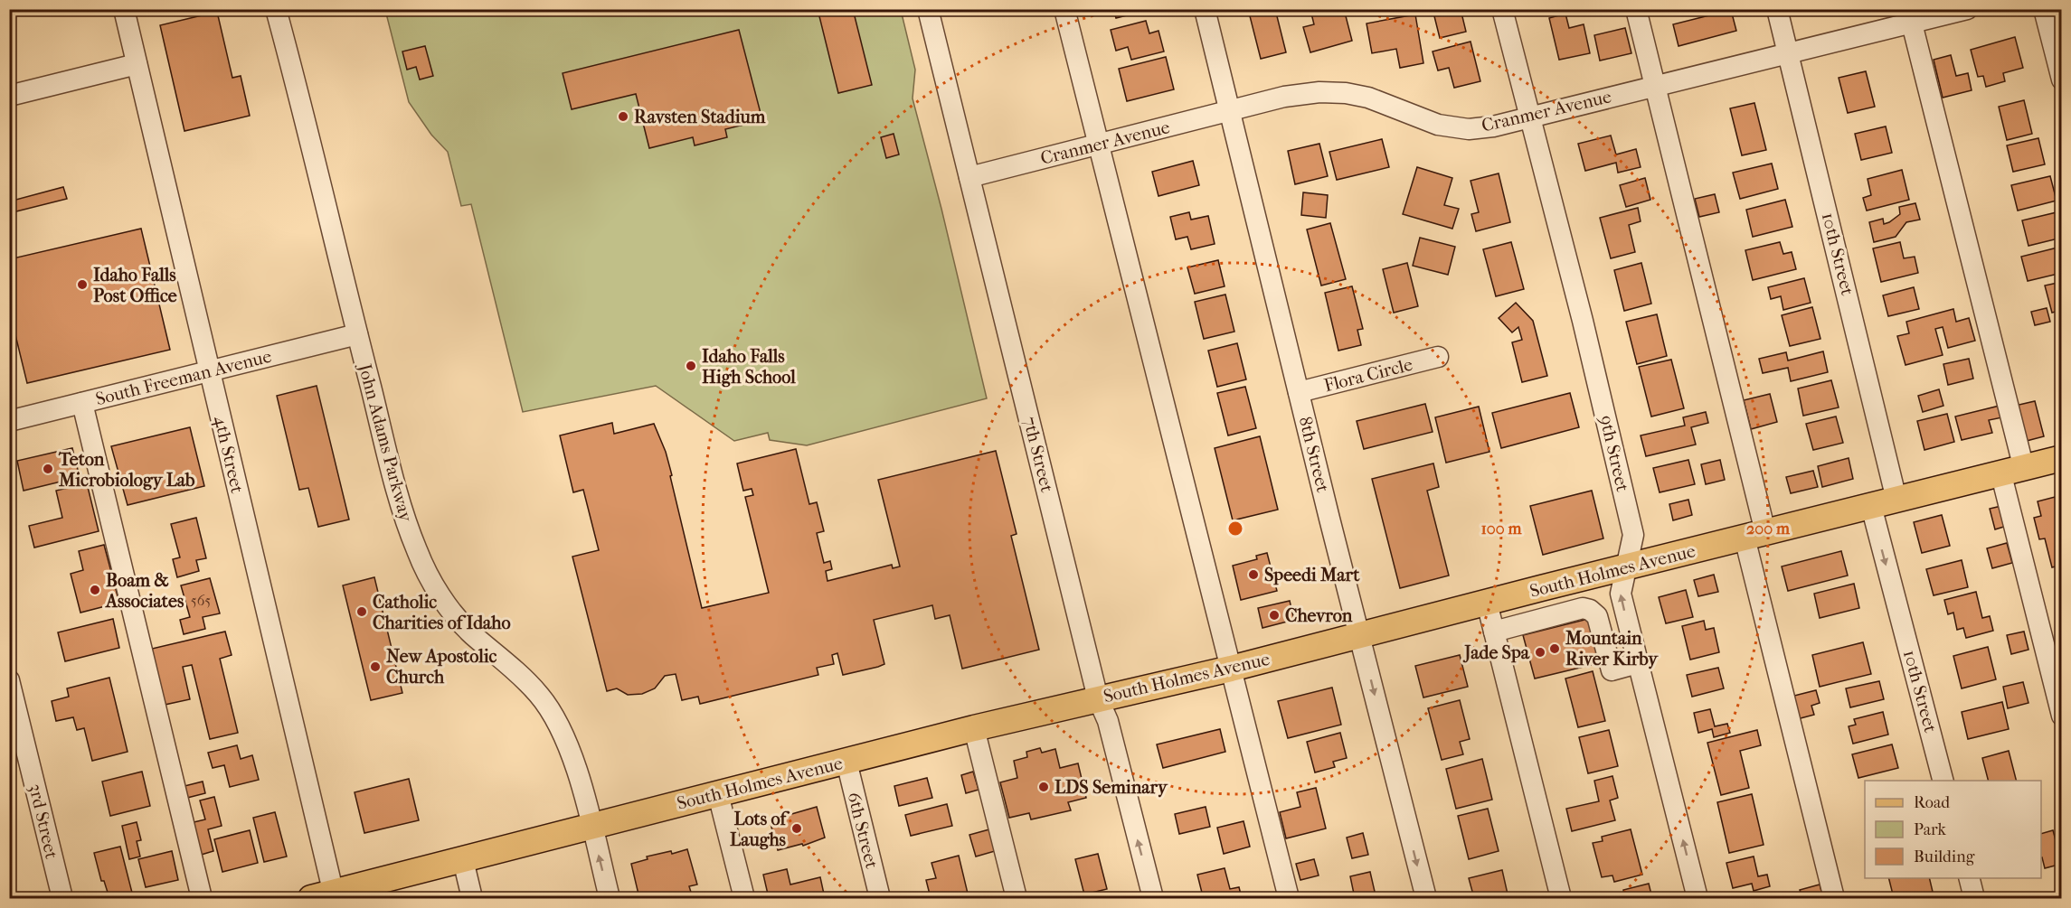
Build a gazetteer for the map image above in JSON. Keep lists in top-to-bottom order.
{
  "streets": {
    "main road": ["South Holmes Avenue"],
    "street": [
      "Cranmer Avenue",
      "10th Street",
      "Flora Circle",
      "South Freeman Avenue",
      "John Adams Parkway",
      "9th Street",
      "4th Street",
      "7th Street",
      "8th Street",
      "3rd Street",
      "6th Street"
    ]
  },
  "crossings": [
    ["Cranmer Avenue", "10th Street"],
    ["Cranmer Avenue", "9th Street"],
    ["Cranmer Avenue", "7th Street"],
    ["Cranmer Avenue", "8th Street"],
    ["10th Street", "South Holmes Avenue"],
    ["Flora Circle", "8th Street"],
    ["South Freeman Avenue", "John Adams Parkway"],
    ["South Freeman Avenue", "4th Street"],
    ["John Adams Parkway", "South Holmes Avenue"],
    ["9th Street", "South Holmes Avenue"],
    ["4th Street", "South Holmes Avenue"],
    ["7th Street", "South Holmes Avenue"],
    ["8th Street", "South Holmes Avenue"],
    ["South Holmes Avenue", "6th Street"]
  ],
  "places": [
    "Ravsten Stadium",
    "Idaho Falls Post Office",
    "Idaho Falls High School",
    "Teton Microbiology Lab",
    "Speedi Mart",
    "Boam & Associates",
    "Catholic Charities of Idaho",
    "Chevron",
    "Mountain River Kirby",
    "Jade Spa",
    "New Apostolic Church",
    "LDS Seminary",
    "Lots of Laughs"
  ],
  "house_numbers": ["565"],
  "legend": ["Road", "Park", "Building"],
  "rings": ["100 m", "200 m"]
}
